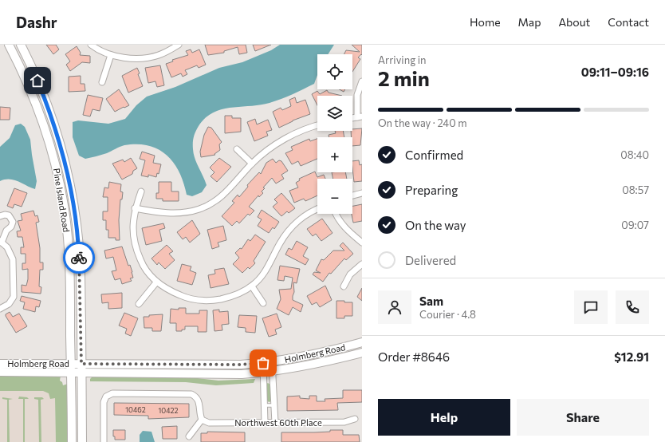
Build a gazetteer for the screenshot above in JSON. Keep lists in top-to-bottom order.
{
  "streets": {
    "main road": ["Pine Island Road", "Holmberg Road"],
    "street": ["Northwest 60th Place"]
  },
  "crossings": [
    ["Pine Island Road", "Holmberg Road"]
  ],
  "house_numbers": ["10462", "10422"],
  "page": {
    "header": "Dashr",
    "nav": [
      "Home",
      "Map",
      "About",
      "Contact"
    ],
    "heading": ["2 min", "Arriving in", "09:11–09:16"],
    "panel": [
      "Sam",
      "Courier · 4.8",
      "Order #8646",
      "$12.91"
    ],
    "map_buttons": ["+", "−"],
    "bar": "On the way · 240 m",
    "list": [
      ["Confirmed", "08:40"],
      ["Preparing", "08:57"],
      ["On the way", "09:07"],
      "Delivered"
    ],
    "buttons": ["Help", "Share"]
  }
}
